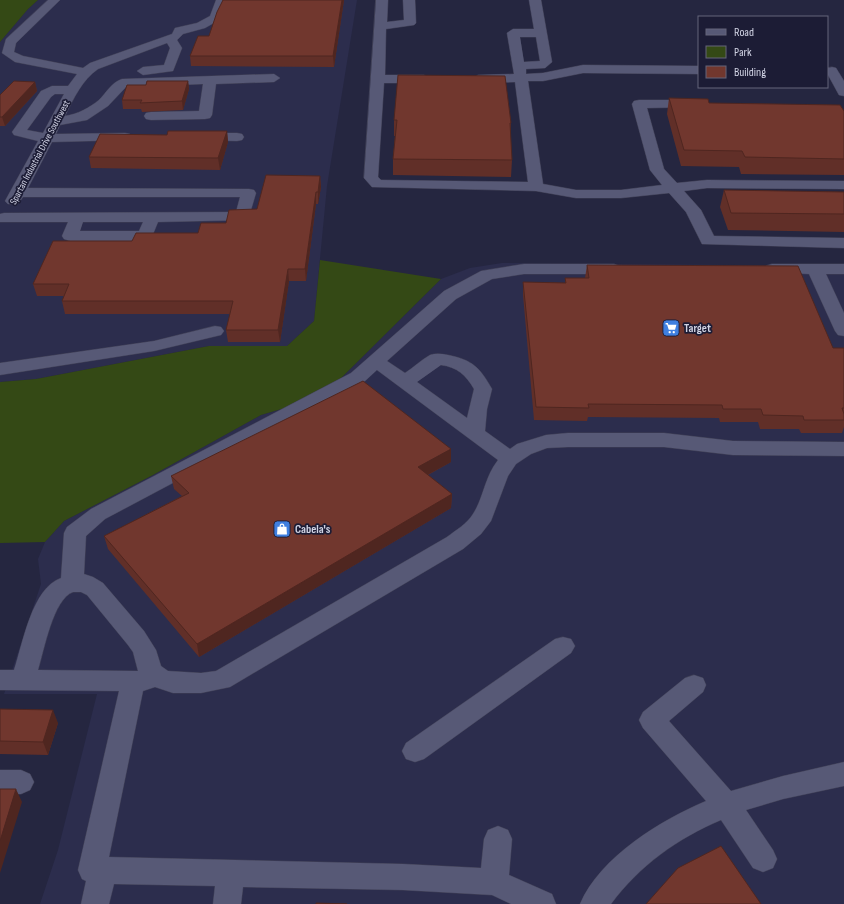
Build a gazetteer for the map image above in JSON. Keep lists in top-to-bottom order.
{
  "streets": {
    "street": ["Spartan Industrial Drive Southwest"]
  },
  "places": {
    "supermarket": ["Target"],
    "shop": ["Cabela's"]
  },
  "legend": ["Road", "Park", "Building"]
}
